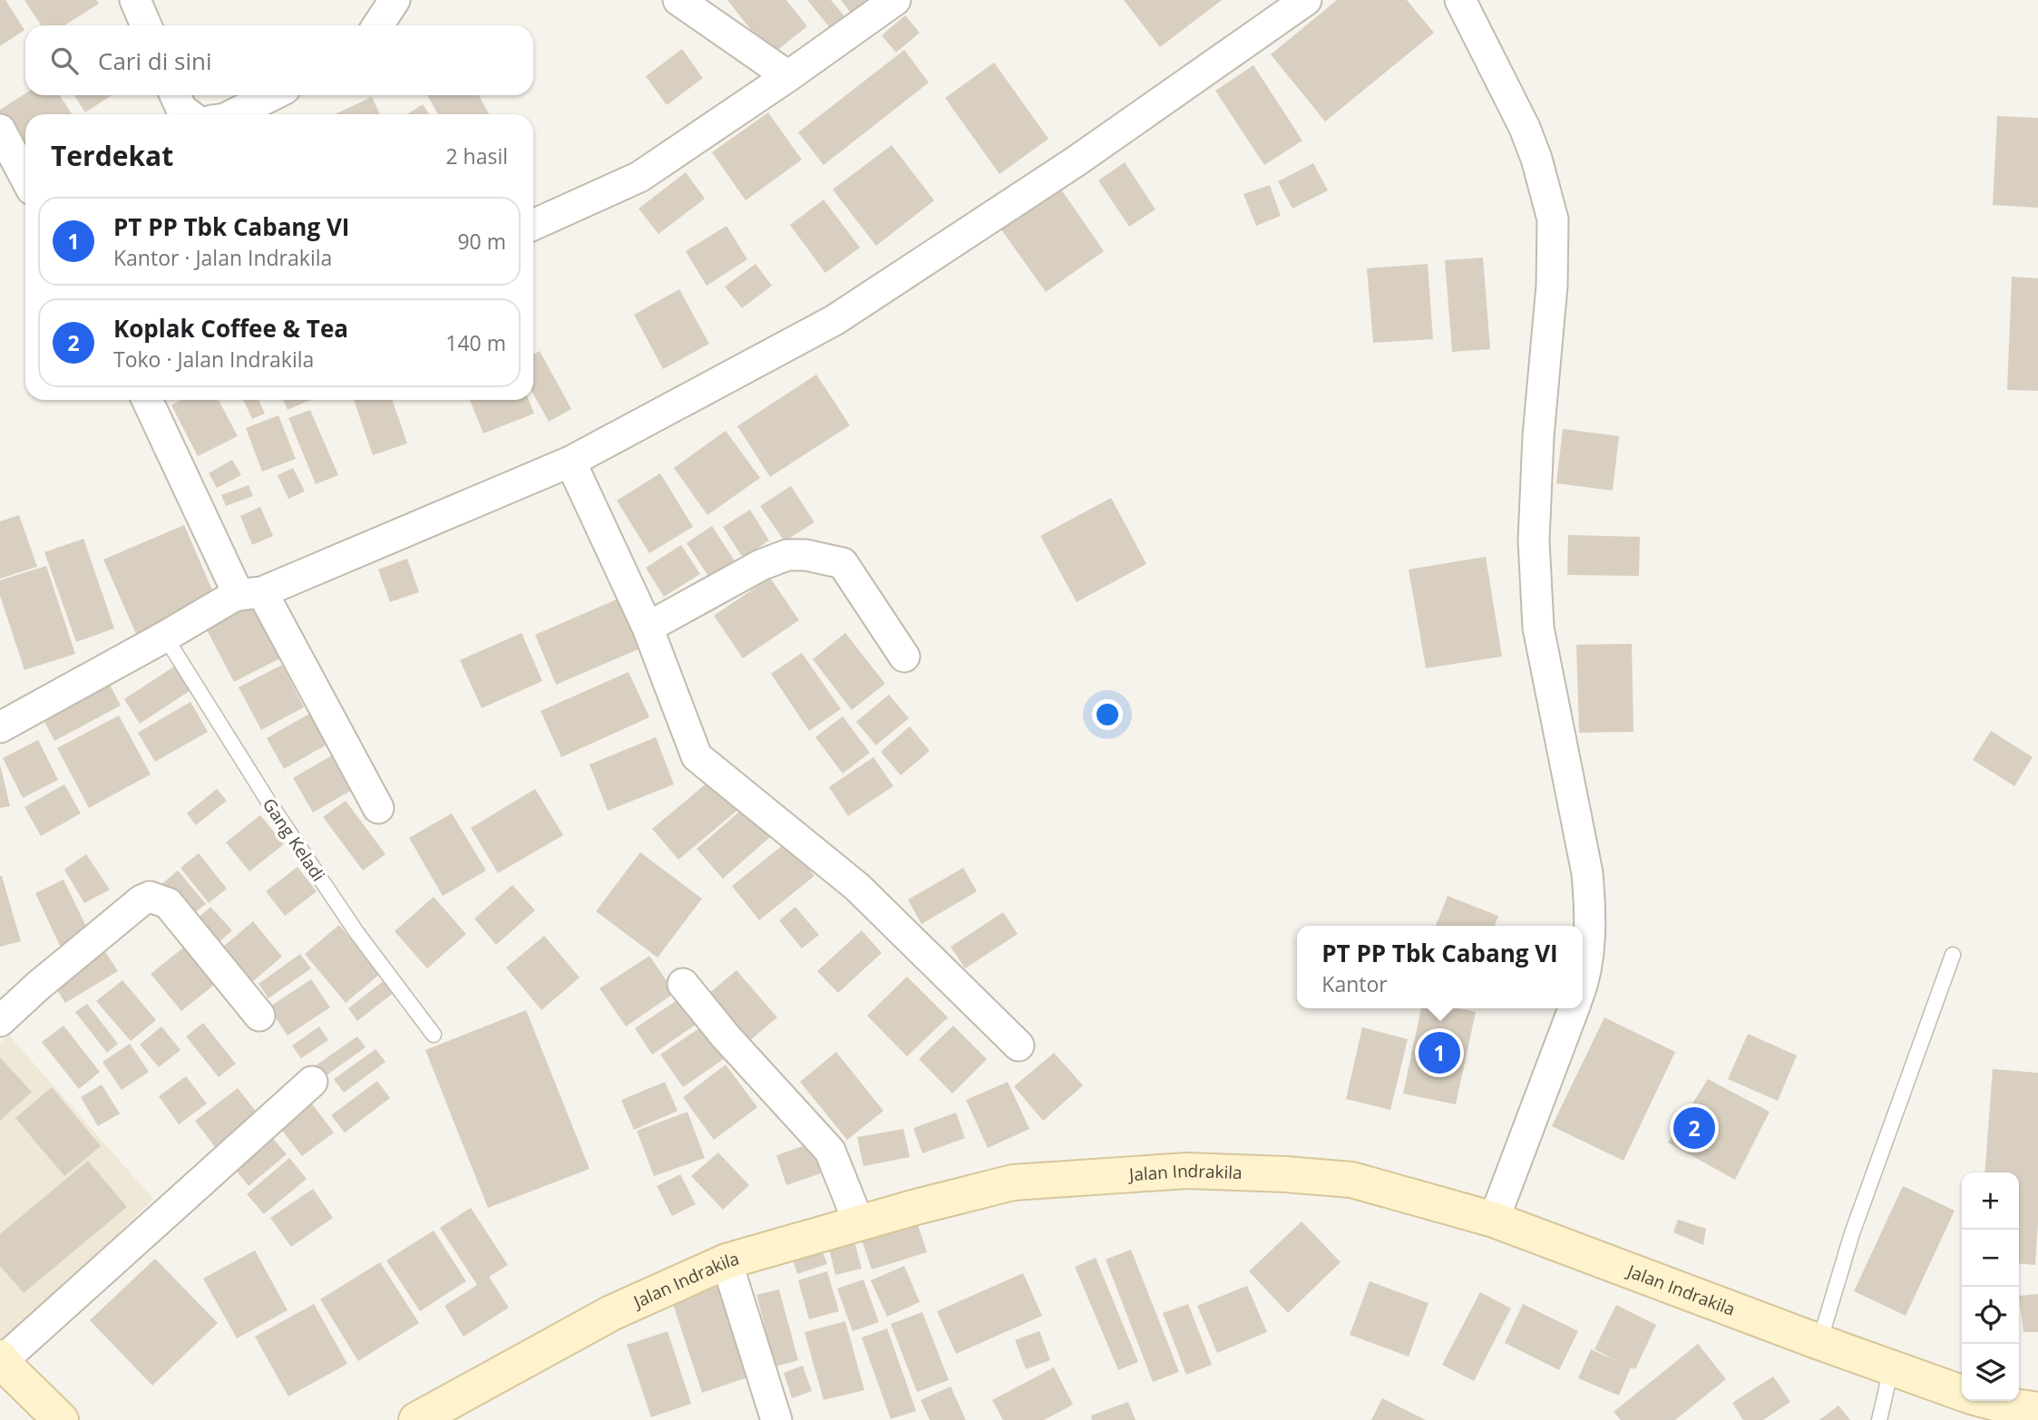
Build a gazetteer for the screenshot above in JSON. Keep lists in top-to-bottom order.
{
  "streets": {
    "street": ["Jalan Indrakila"],
    "lane": ["Gang Keladi"]
  },
  "page": {
    "search": "Cari di sini",
    "heading": ["Terdekat", "2 hasil"],
    "list": [
      {
        "mark": "1",
        "name": "PT PP Tbk Cabang VI",
        "note": "Kantor · Jalan Indrakila",
        "value": "90 m"
      },
      {
        "mark": "2",
        "name": "Koplak Coffee & Tea",
        "note": "Toko · Jalan Indrakila",
        "value": "140 m"
      }
    ],
    "popup": ["PT PP Tbk Cabang VI", "Kantor"],
    "pins": ["1", "2"],
    "map_buttons": ["+", "−"]
  }
}
